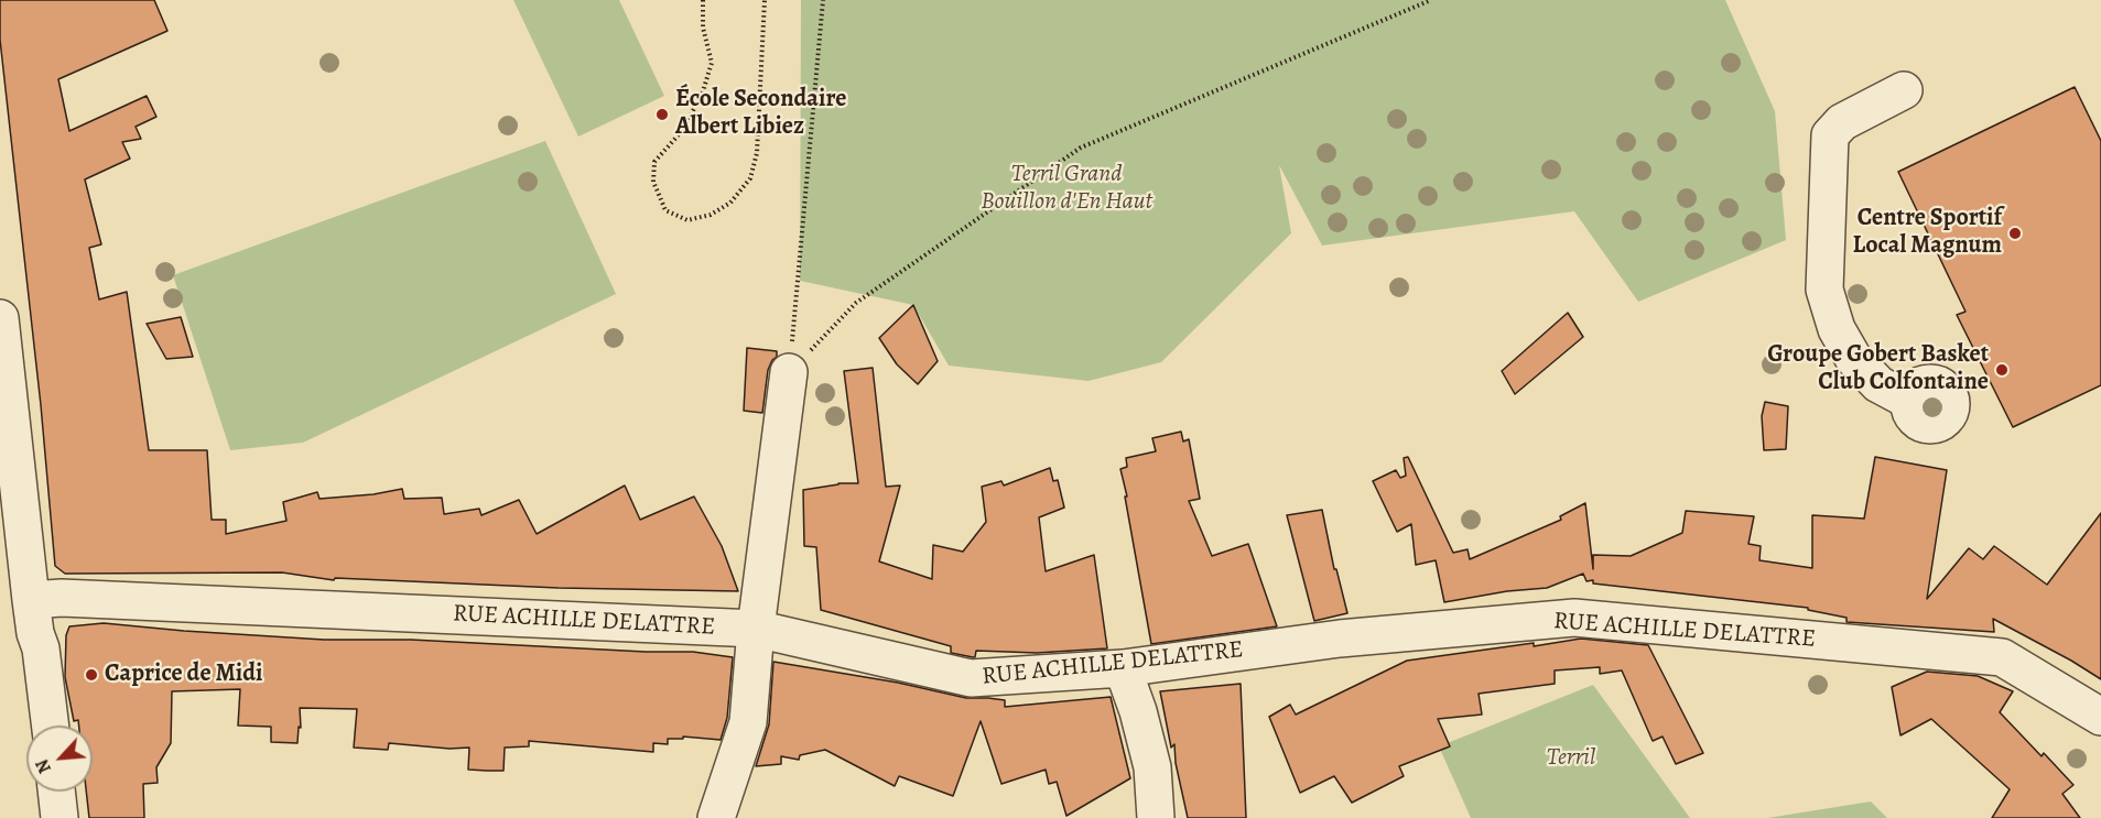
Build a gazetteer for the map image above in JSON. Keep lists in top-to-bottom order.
{
  "streets": {
    "street": ["RUE ACHILLE DELATTRE"]
  },
  "parks": ["Terril Grand Bouillon d'En Haut", "Terril"],
  "places": [
    "École Secondaire Albert Libiez",
    "Centre Sportif Local Magnum",
    "Groupe Gobert Basket Club Colfontaine",
    "Caprice de Midi"
  ],
  "north": "bottom left"
}
